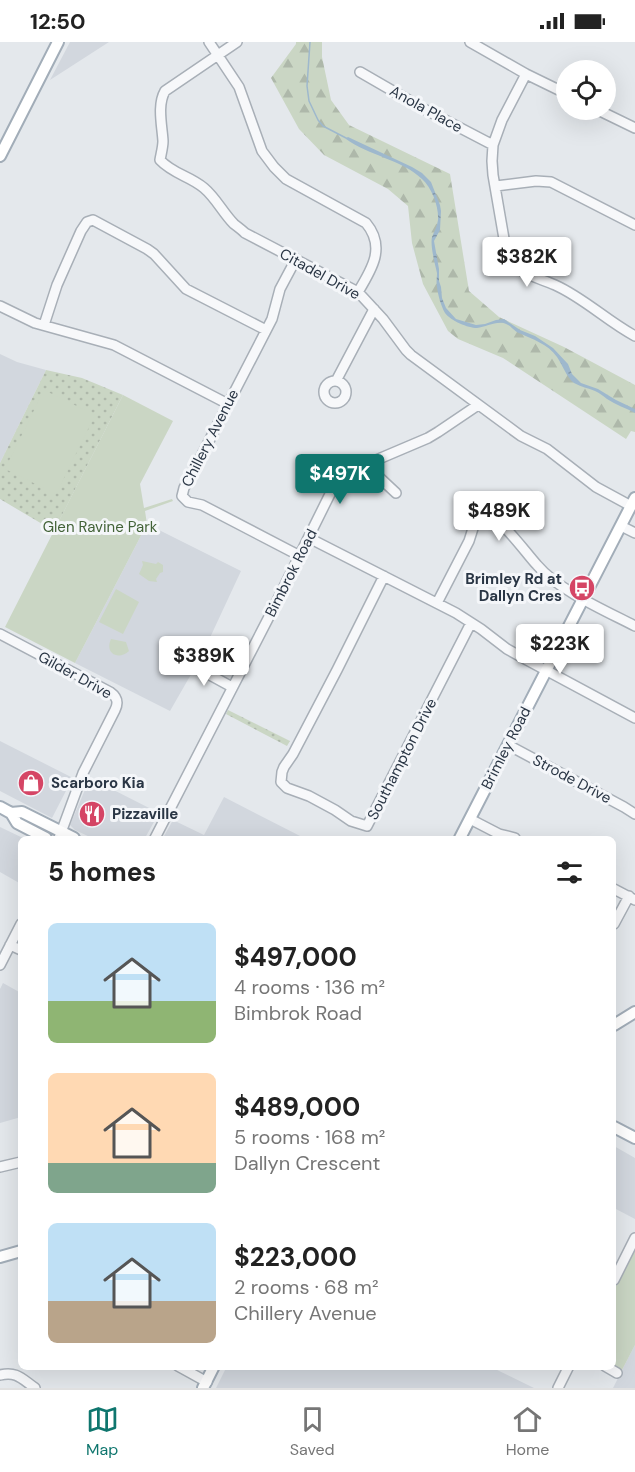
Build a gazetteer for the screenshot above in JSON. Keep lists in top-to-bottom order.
{
  "streets": {
    "main road": ["Brimley Road"],
    "street": [
      "Anola Place",
      "Citadel Drive",
      "Chillery Avenue",
      "Bimbrok Road",
      "Gilder Drive",
      "Southampton Drive",
      "Strode Drive"
    ]
  },
  "crossings": [
    ["Citadel Drive", "Chillery Avenue"],
    ["Citadel Drive", "Bimbrok Road"],
    ["Citadel Drive", "Brimley Road"],
    ["Chillery Avenue", "Bimbrok Road"],
    ["Brimley Road", "Strode Drive"]
  ],
  "parks": ["Glen Ravine Park"],
  "places": {
    "bus stop": ["Brimley Rd at Dallyn Cres"],
    "shop": ["Scarboro Kia"],
    "restaurant": ["Pizzaville"]
  },
  "page": {
    "status": "12:50",
    "price": [
      "$382K",
      "$497K",
      "$489K",
      "$223K",
      "$389K"
    ],
    "heading": "5 homes",
    "list": [
      {
        "name": "$497,000",
        "note": "4 rooms · 136 m² · Bimbrok Road"
      },
      {
        "name": "$489,000",
        "note": "5 rooms · 168 m² · Dallyn Crescent"
      },
      {
        "name": "$223,000",
        "note": "2 rooms · 68 m² · Chillery Avenue"
      }
    ],
    "tabs": ["Map", "Saved", "Home"]
  }
}
